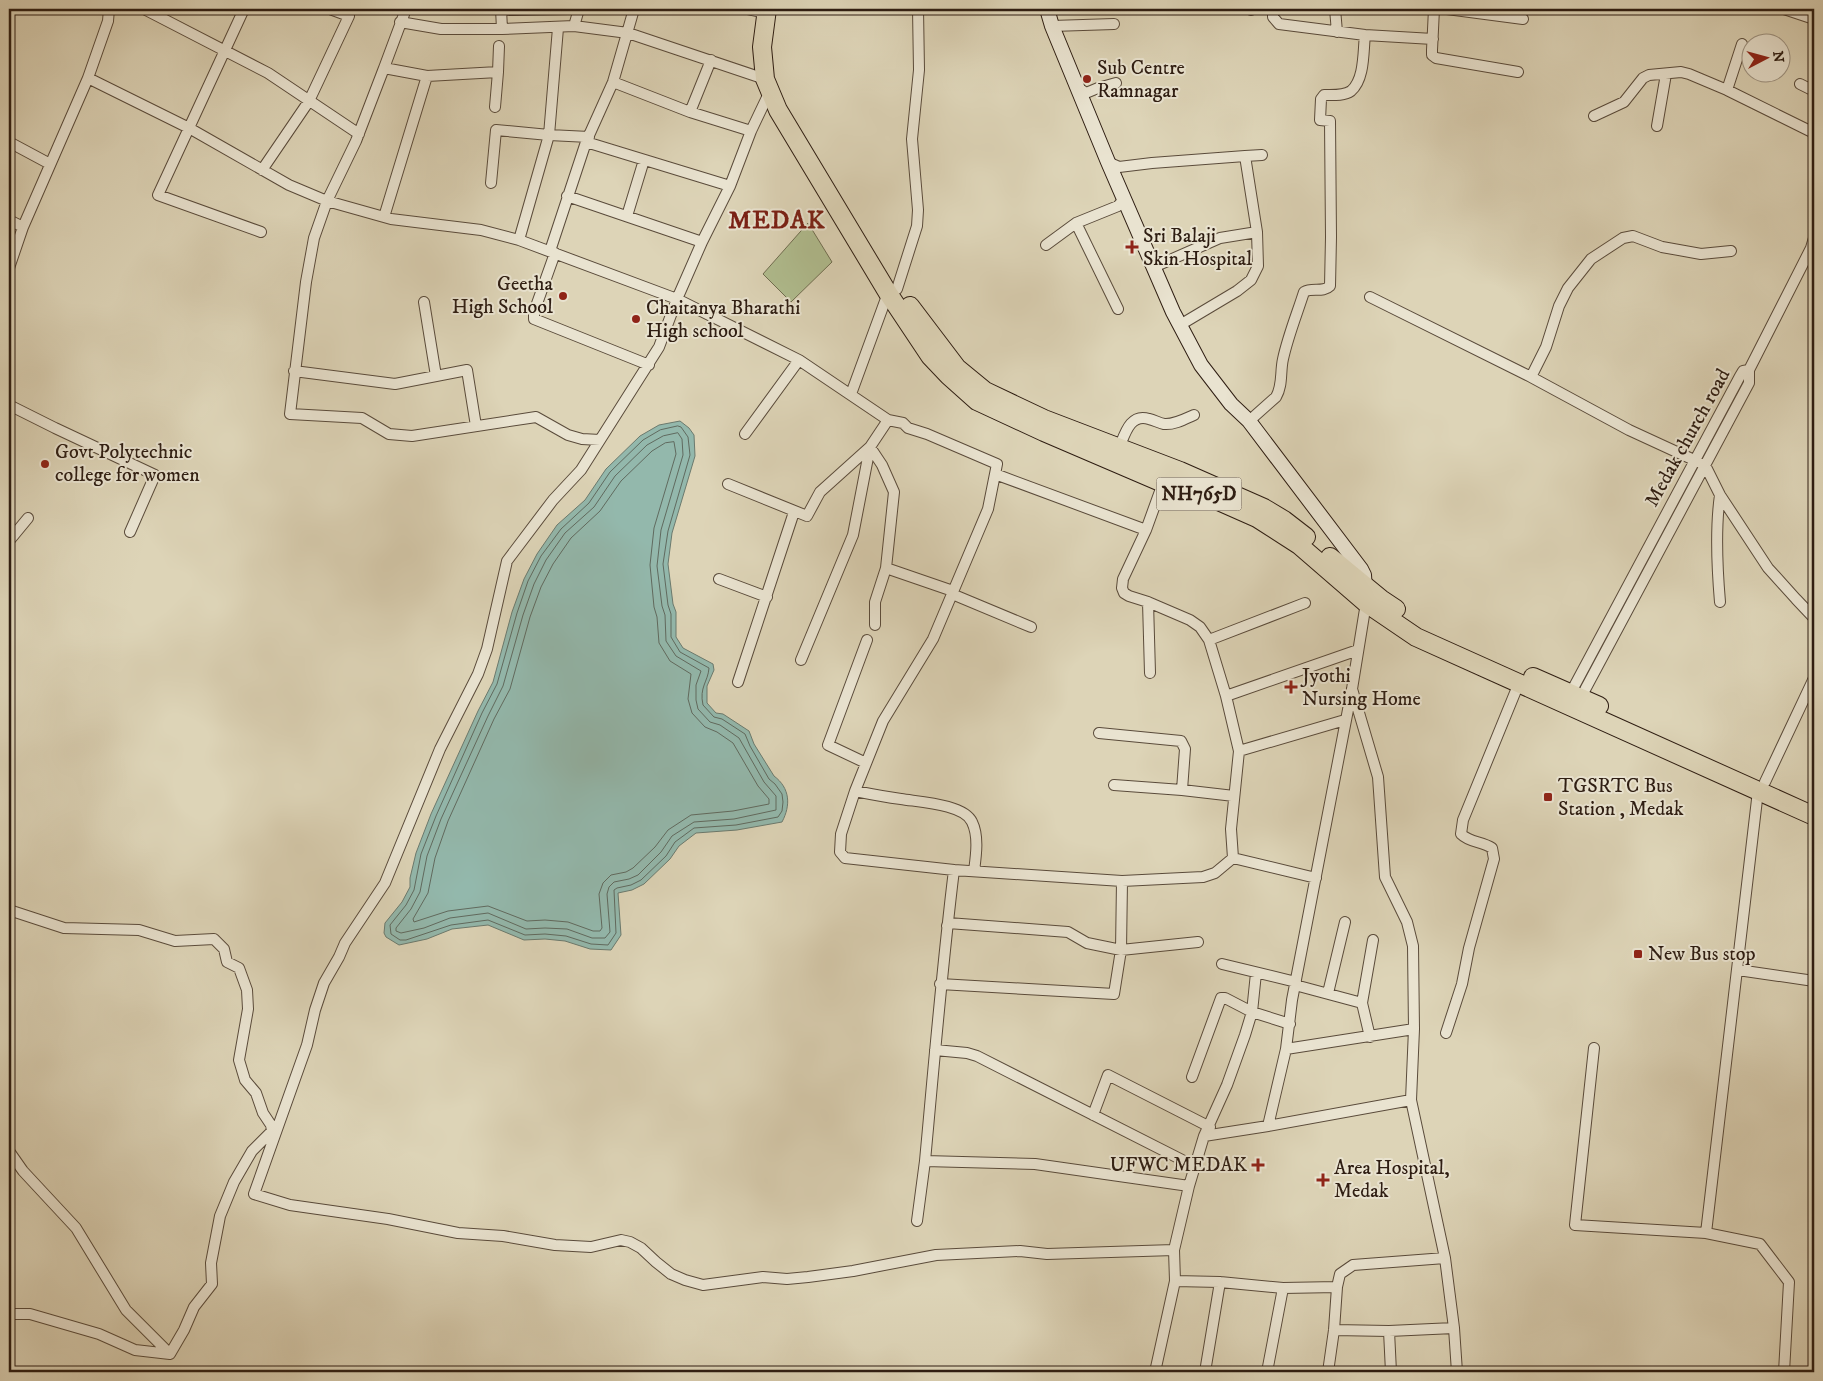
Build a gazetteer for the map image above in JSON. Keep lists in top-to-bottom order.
{
  "streets": {
    "highway": ["NH765D"],
    "street": ["Medak church road"]
  },
  "crossings": [
    ["Medak church road", "NH765D"]
  ],
  "districts": ["MEDAK"],
  "places": {
    "other": [
      "Sub Centre Ramnagar",
      "Geetha High School",
      "Chaitanya Bharathi High school",
      "Govt Polytechnic college for women"
    ],
    "health": [
      "Sri Balaji Skin Hospital",
      "Jyothi Nursing Home",
      "UFWC MEDAK",
      "Area Hospital, Medak"
    ],
    "transit": ["TGSRTC Bus Station , Medak", "New Bus stop"]
  },
  "north": "right"
}
